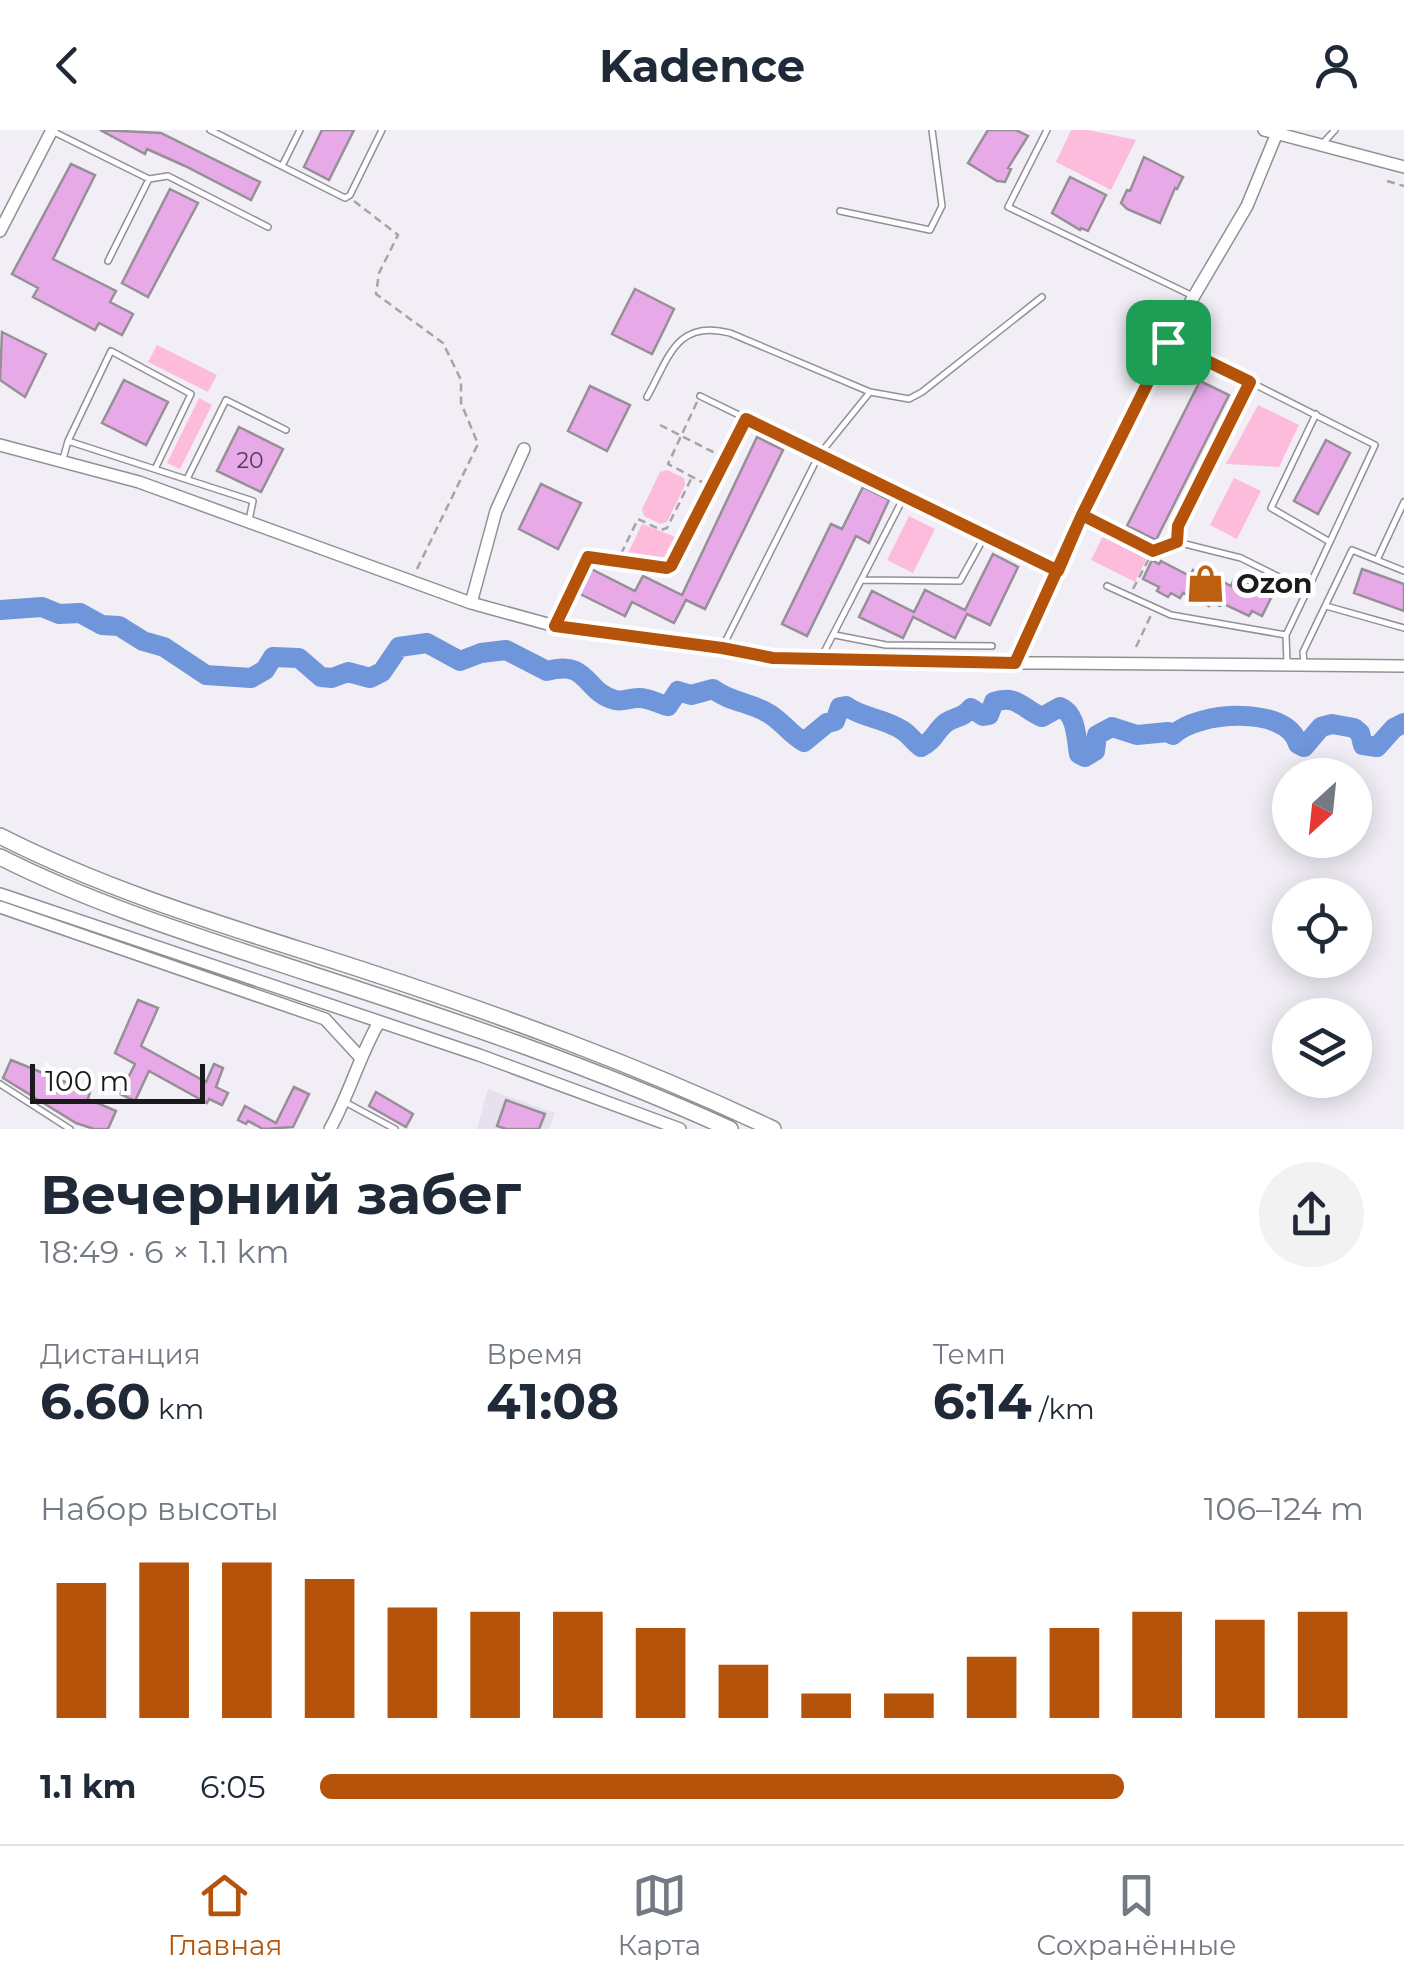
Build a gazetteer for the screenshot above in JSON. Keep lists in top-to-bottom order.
{
  "places": {
    "shop": ["Ozon"]
  },
  "house_numbers": ["20"],
  "scale_bar": "100 m",
  "north": "bottom left",
  "page": {
    "header": "Kadence",
    "scale": "100 m",
    "heading": ["Вечерний забег", "18:49 · 6 × 1.1 km"],
    "stats": [
      ["Дистанция", "6.60 km"],
      ["Время", "41:08"],
      ["Темп", "6:14 /km"]
    ],
    "chart": ["Набор высоты", "106–124 m"],
    "list": [
      {
        "name": "1.1 km",
        "note": "6:05"
      }
    ],
    "tabs": ["Главная", "Карта", "Сохранённые"]
  }
}
